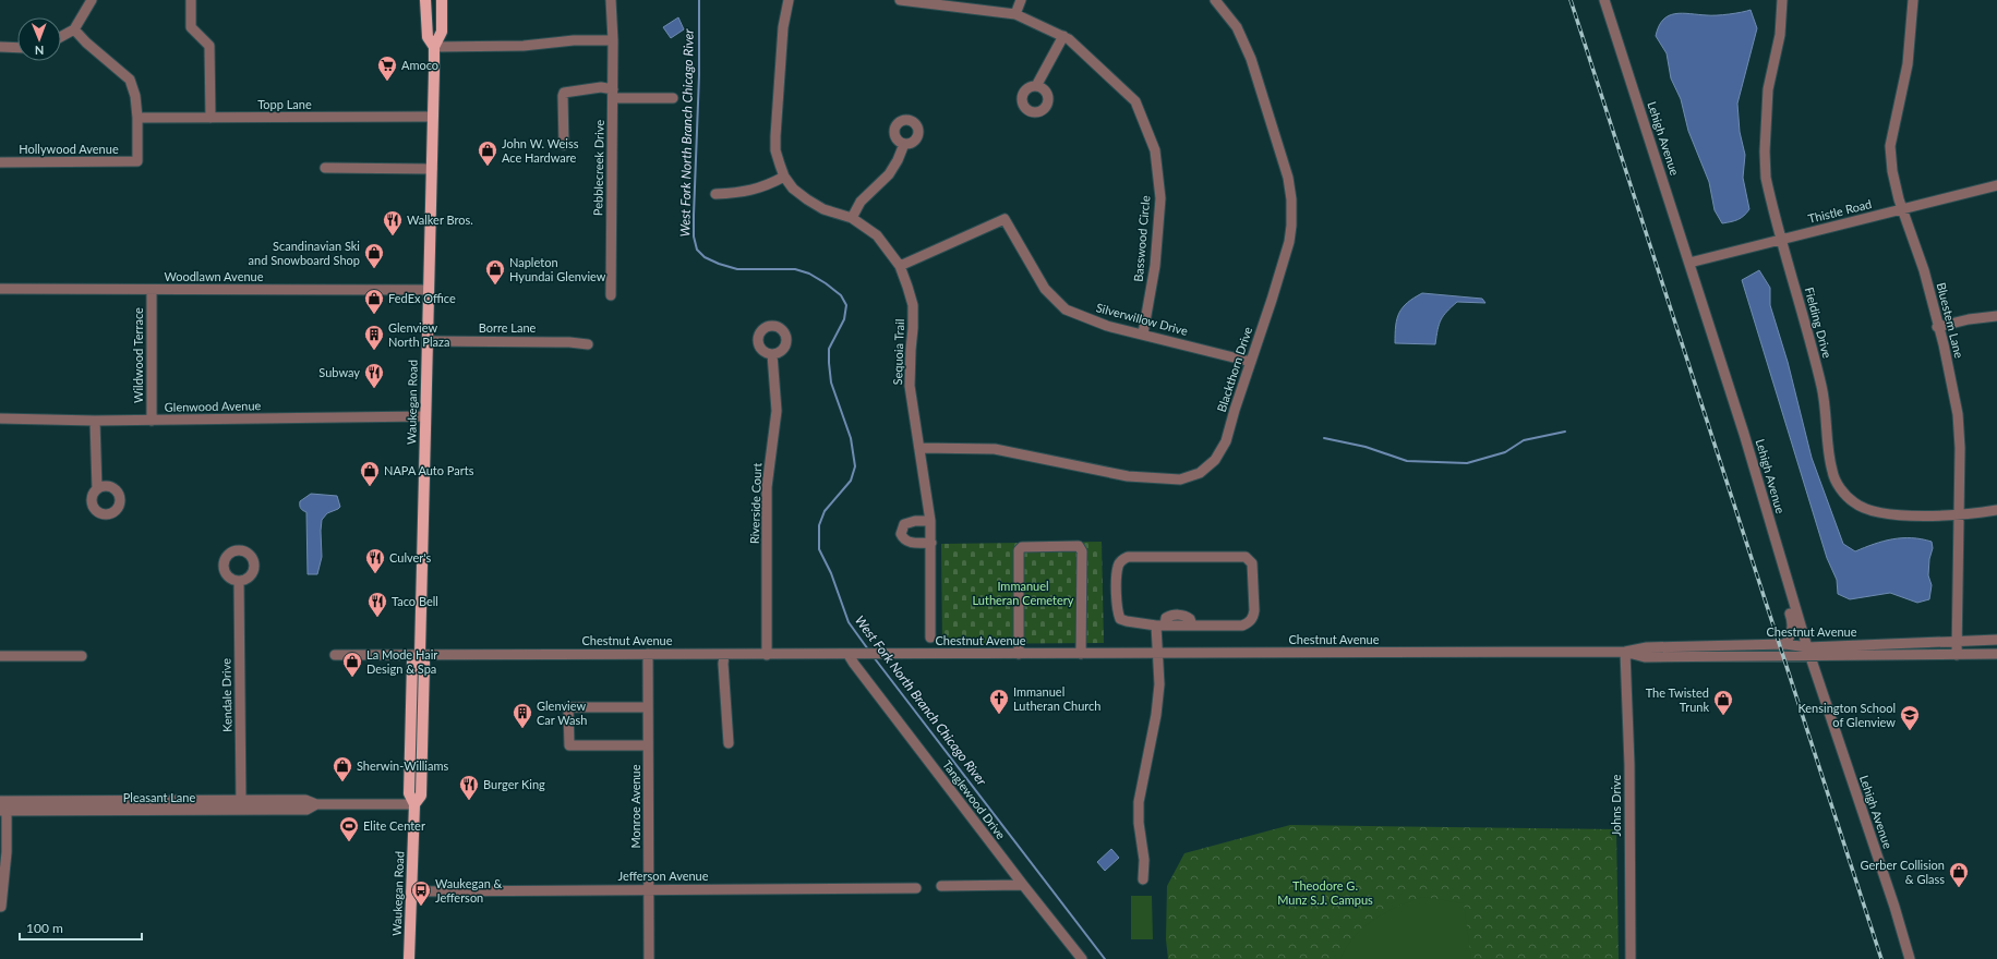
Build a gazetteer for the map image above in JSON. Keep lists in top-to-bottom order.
{
  "streets": {
    "main road": ["Waukegan Road"],
    "street": [
      "Topp Lane",
      "Lehigh Avenue",
      "Hollywood Avenue",
      "Pebblecreek Drive",
      "Thistle Road",
      "Basswood Circle",
      "Woodlawn Avenue",
      "Silverwillow Drive",
      "Bluestem Lane",
      "Fielding Drive",
      "Borre Lane",
      "Sequoia Trail",
      "Wildwood Terrace",
      "Blackthorn Drive",
      "Glenwood Avenue",
      "Riverside Court",
      "Chestnut Avenue",
      "Kendale Drive",
      "Pleasant Lane",
      "Tanglewood Drive",
      "Johns Drive",
      "Monroe Avenue",
      "Jefferson Avenue"
    ]
  },
  "crossings": [
    ["Topp Lane", "Hollywood Avenue"],
    ["Topp Lane", "Waukegan Road"],
    ["Lehigh Avenue", "Thistle Road"],
    ["Lehigh Avenue", "Chestnut Avenue"],
    ["Thistle Road", "Bluestem Lane"],
    ["Thistle Road", "Fielding Drive"],
    ["Basswood Circle", "Silverwillow Drive"],
    ["Woodlawn Avenue", "Wildwood Terrace"],
    ["Woodlawn Avenue", "Waukegan Road"],
    ["Silverwillow Drive", "Sequoia Trail"],
    ["Silverwillow Drive", "Blackthorn Drive"],
    ["Bluestem Lane", "Fielding Drive"],
    ["Bluestem Lane", "Chestnut Avenue"],
    ["Borre Lane", "Waukegan Road"],
    ["Sequoia Trail", "Blackthorn Drive"],
    ["Wildwood Terrace", "Glenwood Avenue"],
    ["Waukegan Road", "Glenwood Avenue"],
    ["Waukegan Road", "Chestnut Avenue"],
    ["Waukegan Road", "Pleasant Lane"],
    ["Waukegan Road", "Jefferson Avenue"],
    ["Riverside Court", "Chestnut Avenue"],
    ["Chestnut Avenue", "Tanglewood Drive"],
    ["Chestnut Avenue", "Johns Drive"],
    ["Chestnut Avenue", "Monroe Avenue"],
    ["Kendale Drive", "Pleasant Lane"],
    ["Monroe Avenue", "Jefferson Avenue"]
  ],
  "water": ["West Fork North Branch Chicago River"],
  "parks": ["Immanuel Lutheran Cemetery", "Theodore G. Munz S.J. Campus"],
  "places": {
    "supermarket": ["Amoco"],
    "shop": [
      "John W. Weiss Ace Hardware",
      "Scandinavian Ski and Snowboard Shop",
      "Napleton Hyundai Glenview",
      "FedEx Office",
      "NAPA Auto Parts",
      "La Mode Hair Design & Spa",
      "The Twisted Trunk",
      "Sherwin-Williams",
      "Gerber Collision & Glass"
    ],
    "restaurant": [
      "Walker Bros.",
      "Subway",
      "Culver's",
      "Taco Bell",
      "Burger King"
    ],
    "building": ["Glenview North Plaza", "Glenview Car Wash"],
    "church": ["Immanuel Lutheran Church"],
    "school or university": ["Kensington School of Glenview"],
    "sports": ["Elite Center"],
    "bus stop": ["Waukegan & Jefferson"]
  },
  "scale_bar": "100 m",
  "north": "bottom"
}
